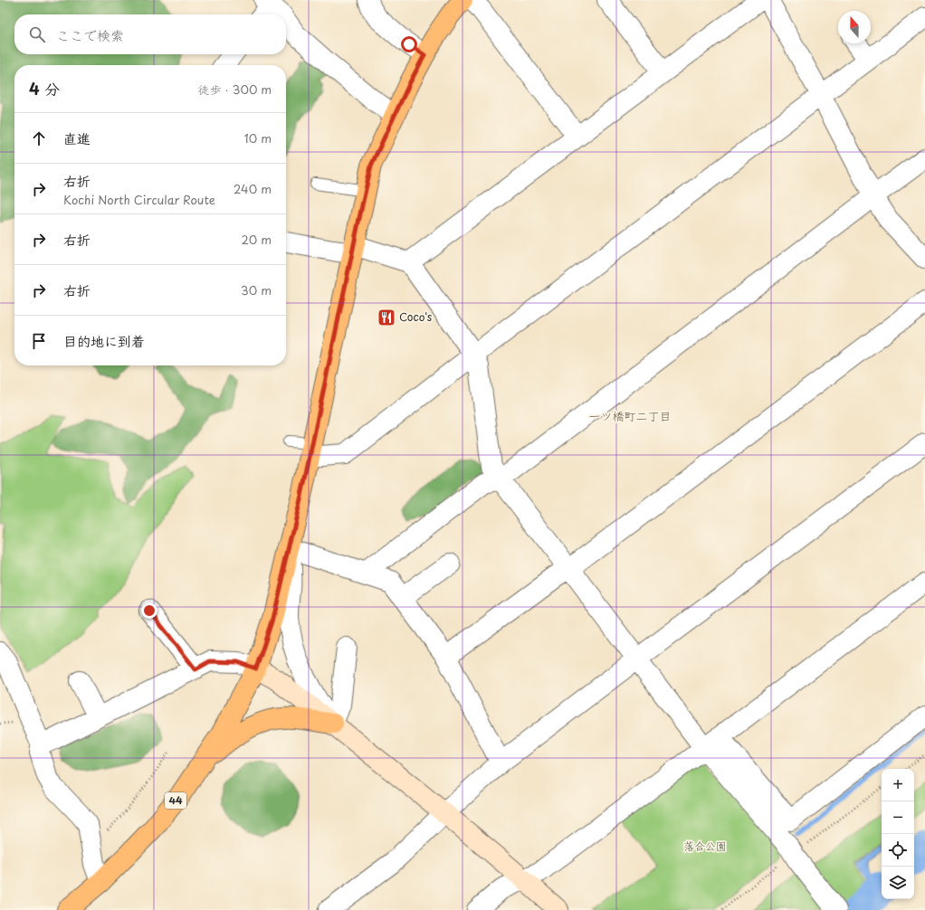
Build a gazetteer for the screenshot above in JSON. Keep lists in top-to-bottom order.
{
  "streets": {
    "main road": ["44"]
  },
  "districts": ["一ツ橋町二丁目"],
  "parks": ["落合公園"],
  "places": {
    "restaurant": ["Coco's"]
  },
  "north": "top",
  "page": {
    "search": "ここで検索",
    "heading": ["4 分", "徒歩 · 300 m"],
    "list": [
      ["直進", "10 m"],
      ["右折", "Kochi North Circular Route", "240 m"],
      ["右折", "20 m"],
      ["右折", "30 m"],
      "目的地に到着"
    ],
    "map_buttons": ["+", "−"]
  }
}
